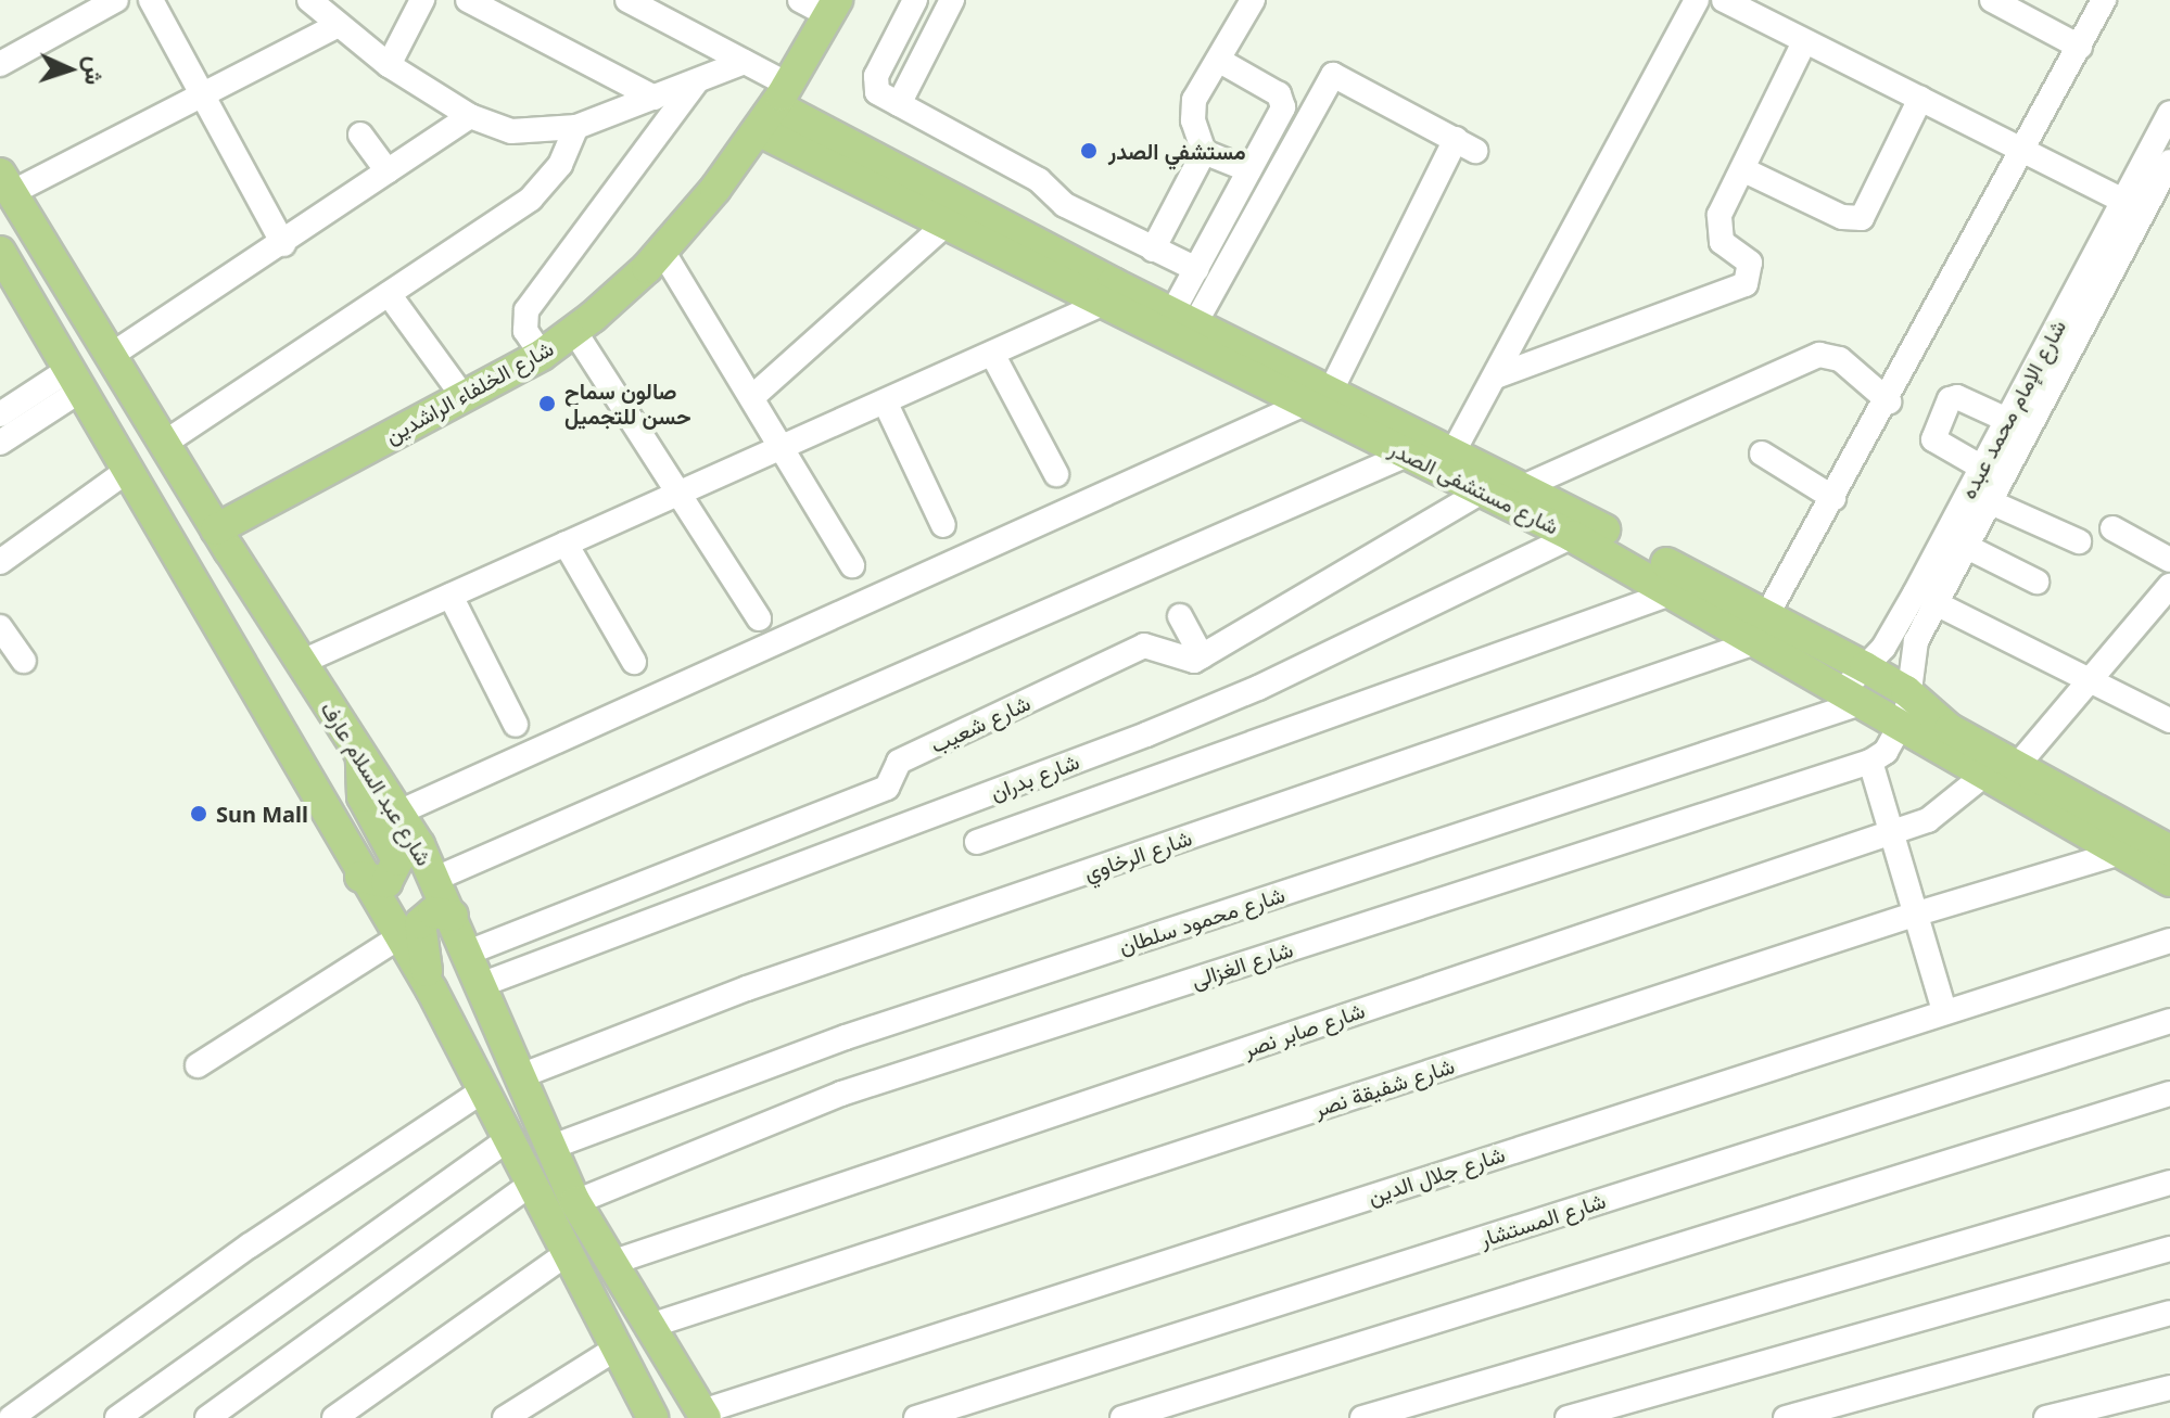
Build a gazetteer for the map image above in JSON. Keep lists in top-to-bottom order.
{
  "streets": {
    "main road": ["شارع الخلفاء الراشدين", "شارع مستشفى الصدر", "شارع عبد السلام عارف"],
    "street": [
      "شارع الإمام محمد عبده",
      "شارع شعيب",
      "شارع بدران",
      "شارع الرخاوي",
      "شارع محمود سلطان",
      "شارع الغزالى",
      "شارع صابر نصر",
      "شارع شفيقة نصر",
      "شارع جلال الدين",
      "شارع المستشار"
    ]
  },
  "crossings": [
    ["شارع الخلفاء الراشدين", "شارع مستشفى الصدر"],
    ["شارع الخلفاء الراشدين", "شارع عبد السلام عارف"],
    ["شارع الإمام محمد عبده", "شارع مستشفى الصدر"],
    ["شارع مستشفى الصدر", "شارع بدران"],
    ["شارع مستشفى الصدر", "شارع الرخاوي"],
    ["شارع مستشفى الصدر", "شارع محمود سلطان"],
    ["شارع مستشفى الصدر", "شارع الغزالى"],
    ["شارع مستشفى الصدر", "شارع صابر نصر"],
    ["شارع مستشفى الصدر", "شارع شفيقة نصر"],
    ["شارع شعيب", "شارع عبد السلام عارف"],
    ["شارع بدران", "شارع عبد السلام عارف"],
    ["شارع عبد السلام عارف", "شارع الرخاوي"],
    ["شارع عبد السلام عارف", "شارع محمود سلطان"],
    ["شارع عبد السلام عارف", "شارع الغزالى"],
    ["شارع عبد السلام عارف", "شارع صابر نصر"],
    ["شارع عبد السلام عارف", "شارع شفيقة نصر"],
    ["شارع عبد السلام عارف", "شارع جلال الدين"]
  ],
  "places": ["مستشفي الصدر", "صالون سماح حسن للتجميل", "Sun Mall"],
  "north": "right"
}
